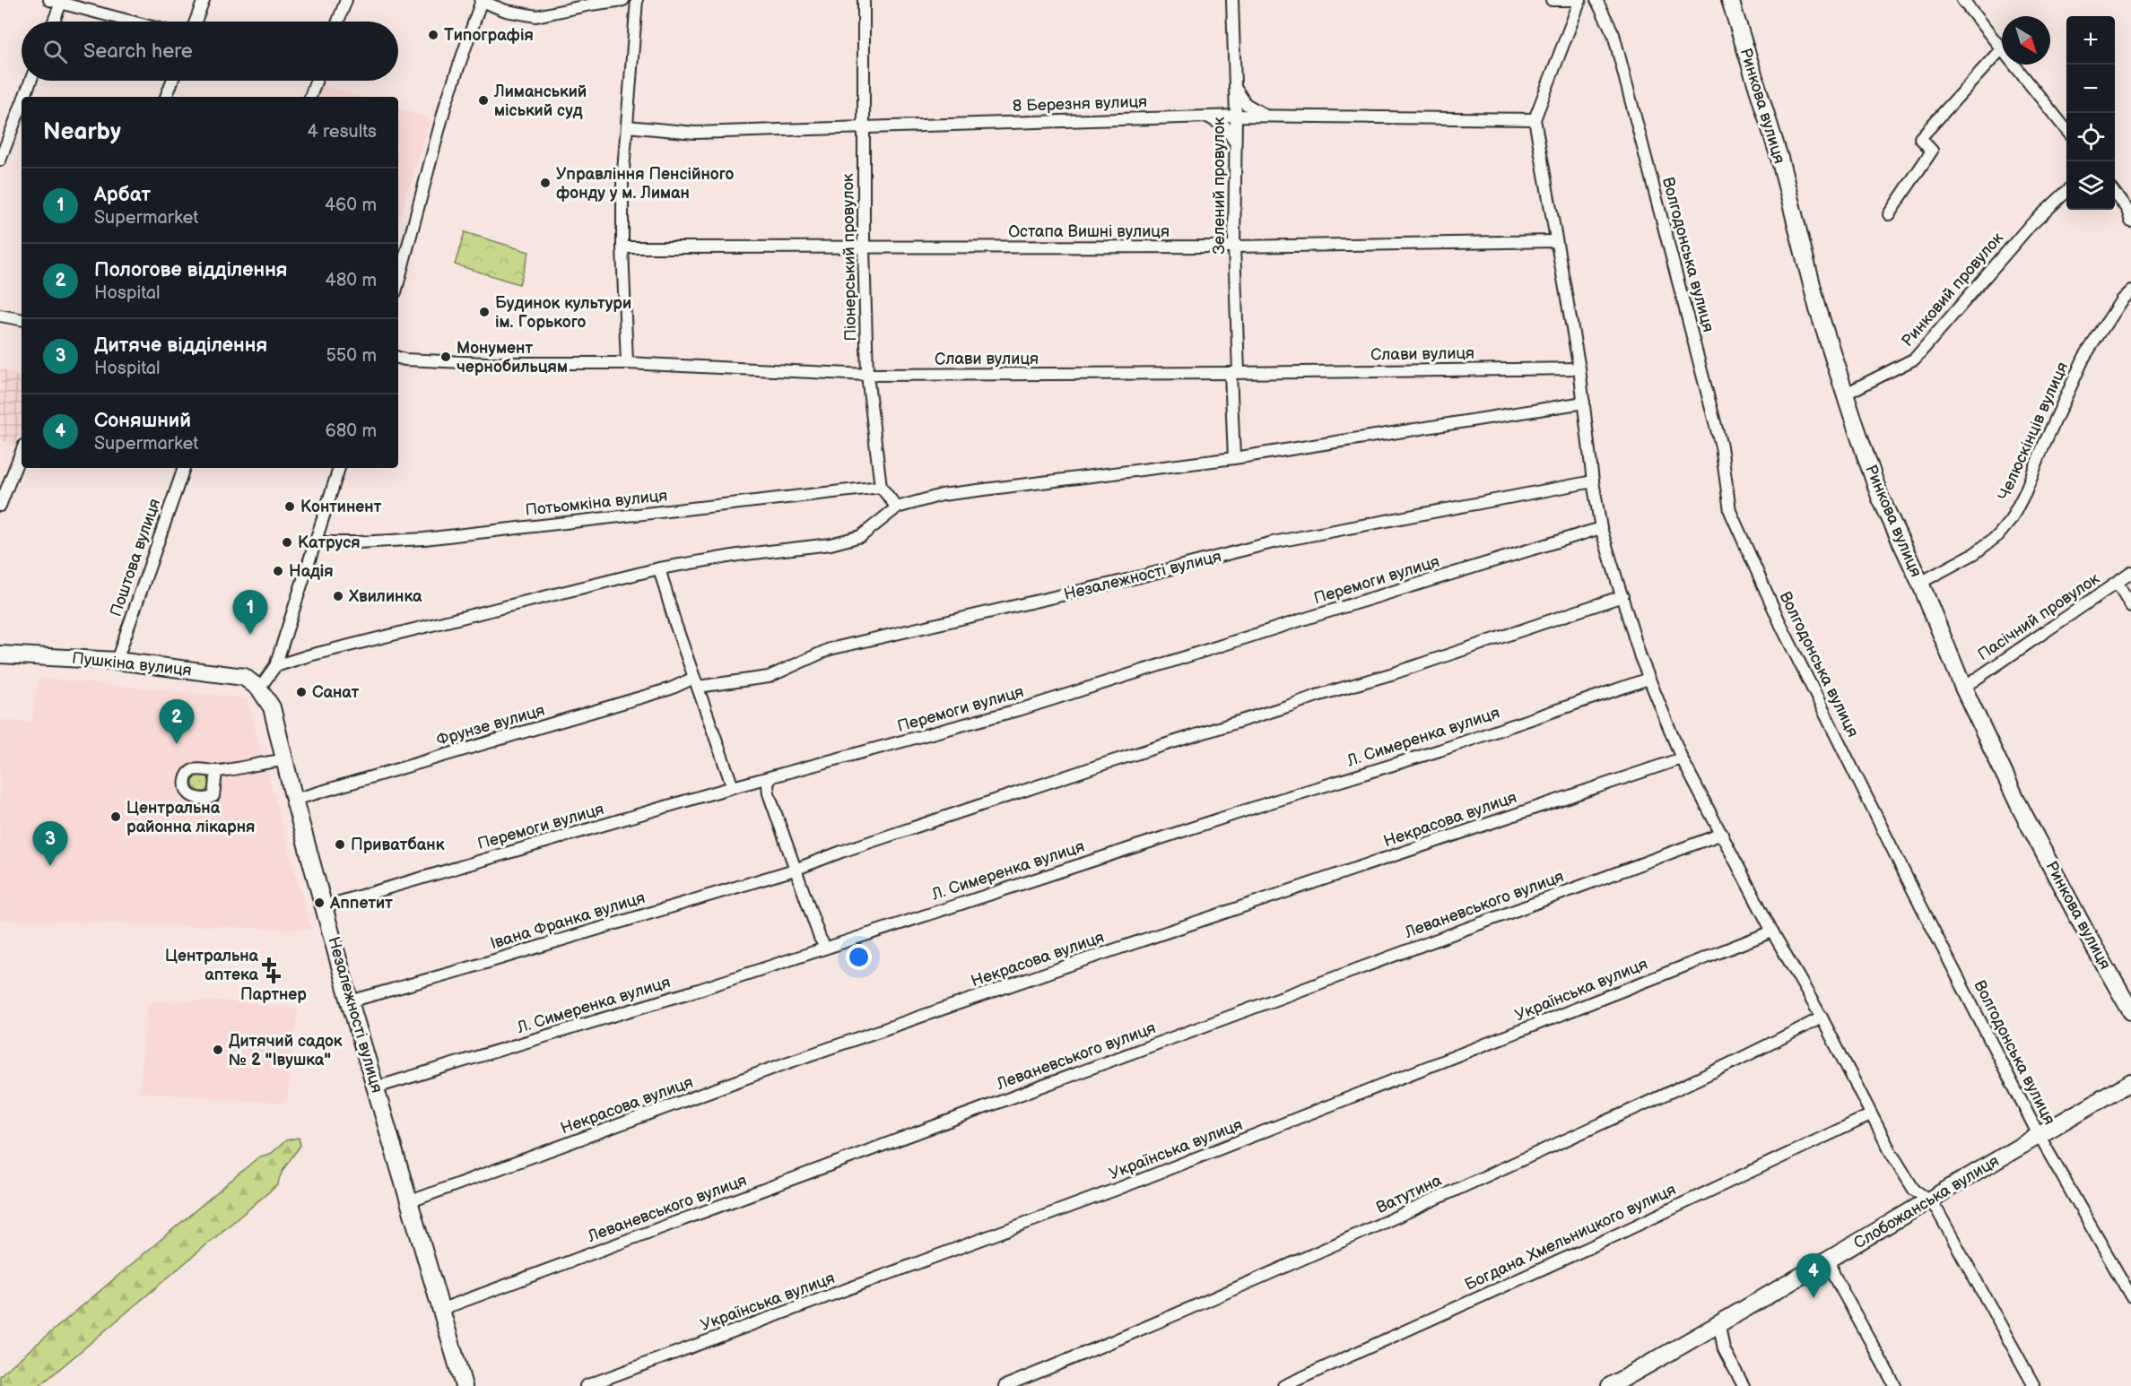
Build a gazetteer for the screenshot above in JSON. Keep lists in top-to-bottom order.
{
  "streets": {
    "main road": [
      "Ринкова вулиця",
      "Незалежності вулиця",
      "Пушкіна вулиця",
      "Слобожанська вулиця"
    ],
    "street": [
      "8 Березня вулиця",
      "Зелений провулок",
      "Остапа Вишні вулиця",
      "Волгодонська вулиця",
      "Піонерський провулок",
      "Ринковий провулок",
      "Слави вулиця",
      "Челюскінців вулиця",
      "Потьомкіна вулиця",
      "Поштова вулиця",
      "Перемоги вулиця",
      "Пасічний провулок",
      "Фрунзе вулиця",
      "Л. Симеренка вулиця",
      "Некрасова вулиця",
      "Леваневського вулиця",
      "Івана Франка вулиця",
      "Українська вулиця",
      "Ватутина",
      "Богдана Хмельницкого вулиця"
    ]
  },
  "crossings": [
    ["8 Березня вулиця", "Зелений провулок"],
    ["8 Березня вулиця", "Піонерський провулок"],
    ["Ринкова вулиця", "Ринковий провулок"],
    ["Ринкова вулиця", "Челюскінців вулиця"],
    ["Ринкова вулиця", "Пасічний провулок"],
    ["Зелений провулок", "Остапа Вишні вулиця"],
    ["Зелений провулок", "Слави вулиця"],
    ["Остапа Вишні вулиця", "Піонерський провулок"],
    ["Волгодонська вулиця", "Слобожанська вулиця"],
    ["Піонерський провулок", "Слави вулиця"],
    ["Піонерський провулок", "Потьомкіна вулиця"],
    ["Поштова вулиця", "Пушкіна вулиця"],
    ["Незалежності вулиця", "Перемоги вулиця"],
    ["Незалежності вулиця", "Пушкіна вулиця"],
    ["Незалежності вулиця", "Фрунзе вулиця"],
    ["Незалежності вулиця", "Л. Симеренка вулиця"],
    ["Незалежності вулиця", "Некрасова вулиця"],
    ["Незалежності вулиця", "Леваневського вулиця"],
    ["Незалежності вулиця", "Івана Франка вулиця"]
  ],
  "places": {
    "other": [
      "Типографія",
      "Лиманський міський суд",
      "Управління Пенсійного фонду у м. Лиман",
      "Будинок культури ім. Горького",
      "Монумент чернобильцям",
      "Континент",
      "Катруся",
      "Надiя",
      "Хвилинка",
      "Санат",
      "Центральна районна лікарня",
      "Приватбанк",
      "Аппетит",
      "Дитячий садок № 2 \"Івушка\""
    ],
    "health": ["Центральна аптека", "Партнер"]
  },
  "north": "bottom right",
  "page": {
    "map_buttons": ["+", "−"],
    "search": "Search here",
    "heading": ["Nearby", "4 results"],
    "list": [
      {
        "mark": "1",
        "name": "Арбат",
        "note": "Supermarket",
        "value": "460 m"
      },
      {
        "mark": "2",
        "name": "Пологове відділення",
        "note": "Hospital",
        "value": "480 m"
      },
      {
        "mark": "3",
        "name": "Дитяче відділення",
        "note": "Hospital",
        "value": "550 m"
      },
      {
        "mark": "4",
        "name": "Соняшний",
        "note": "Supermarket",
        "value": "680 m"
      }
    ],
    "pins": [
      "1",
      "2",
      "3",
      "4"
    ]
  }
}
